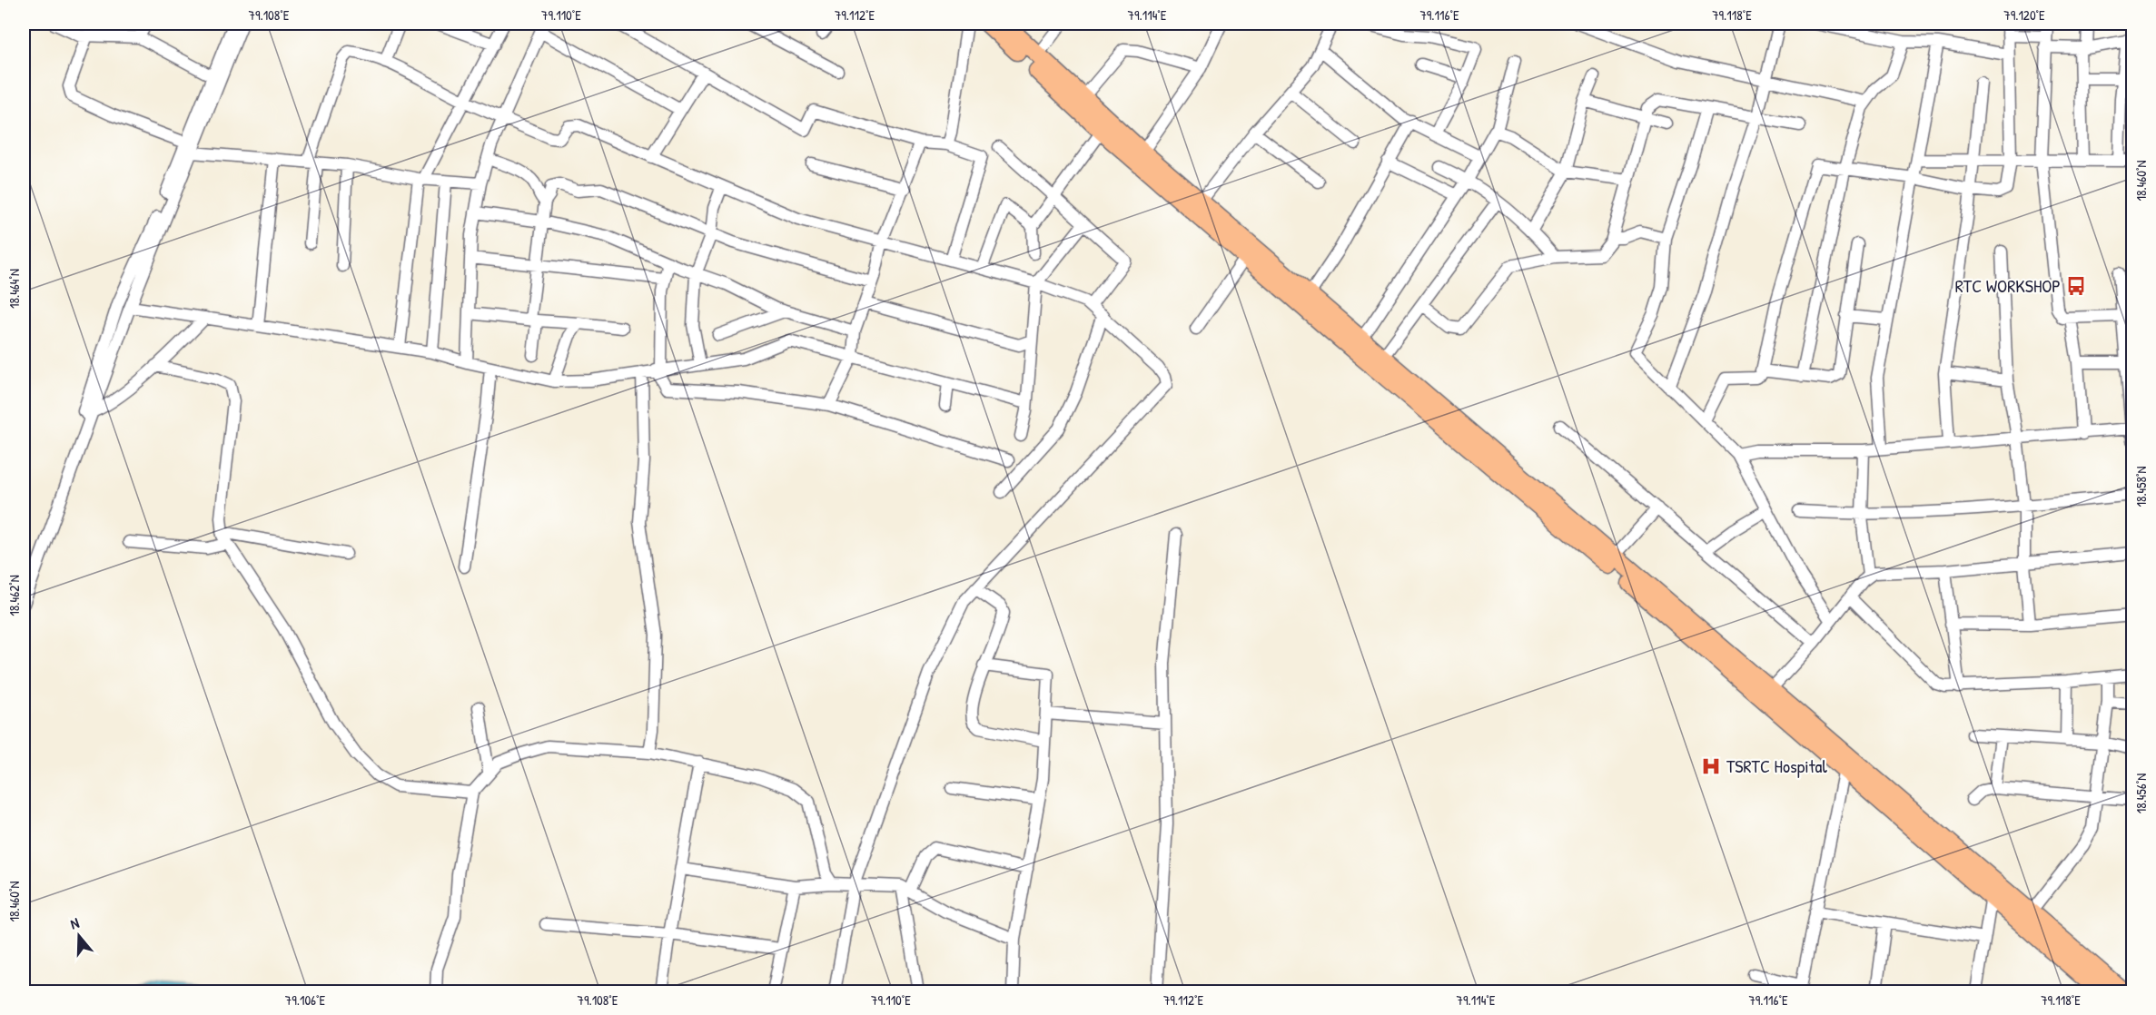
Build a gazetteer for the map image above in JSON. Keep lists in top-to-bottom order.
{
  "places": {
    "bus stop": ["RTC WORKSHOP"],
    "hospital": ["TSRTC Hospital"]
  },
  "north": "top",
  "coordinates": [
    "79.108°E",
    "79.110°E",
    "79.112°E",
    "79.114°E",
    "79.116°E",
    "79.118°E",
    "79.120°E",
    "18.460°N",
    "18.464°N",
    "18.458°N",
    "18.462°N",
    "18.456°N",
    "79.106°E"
  ]
}
